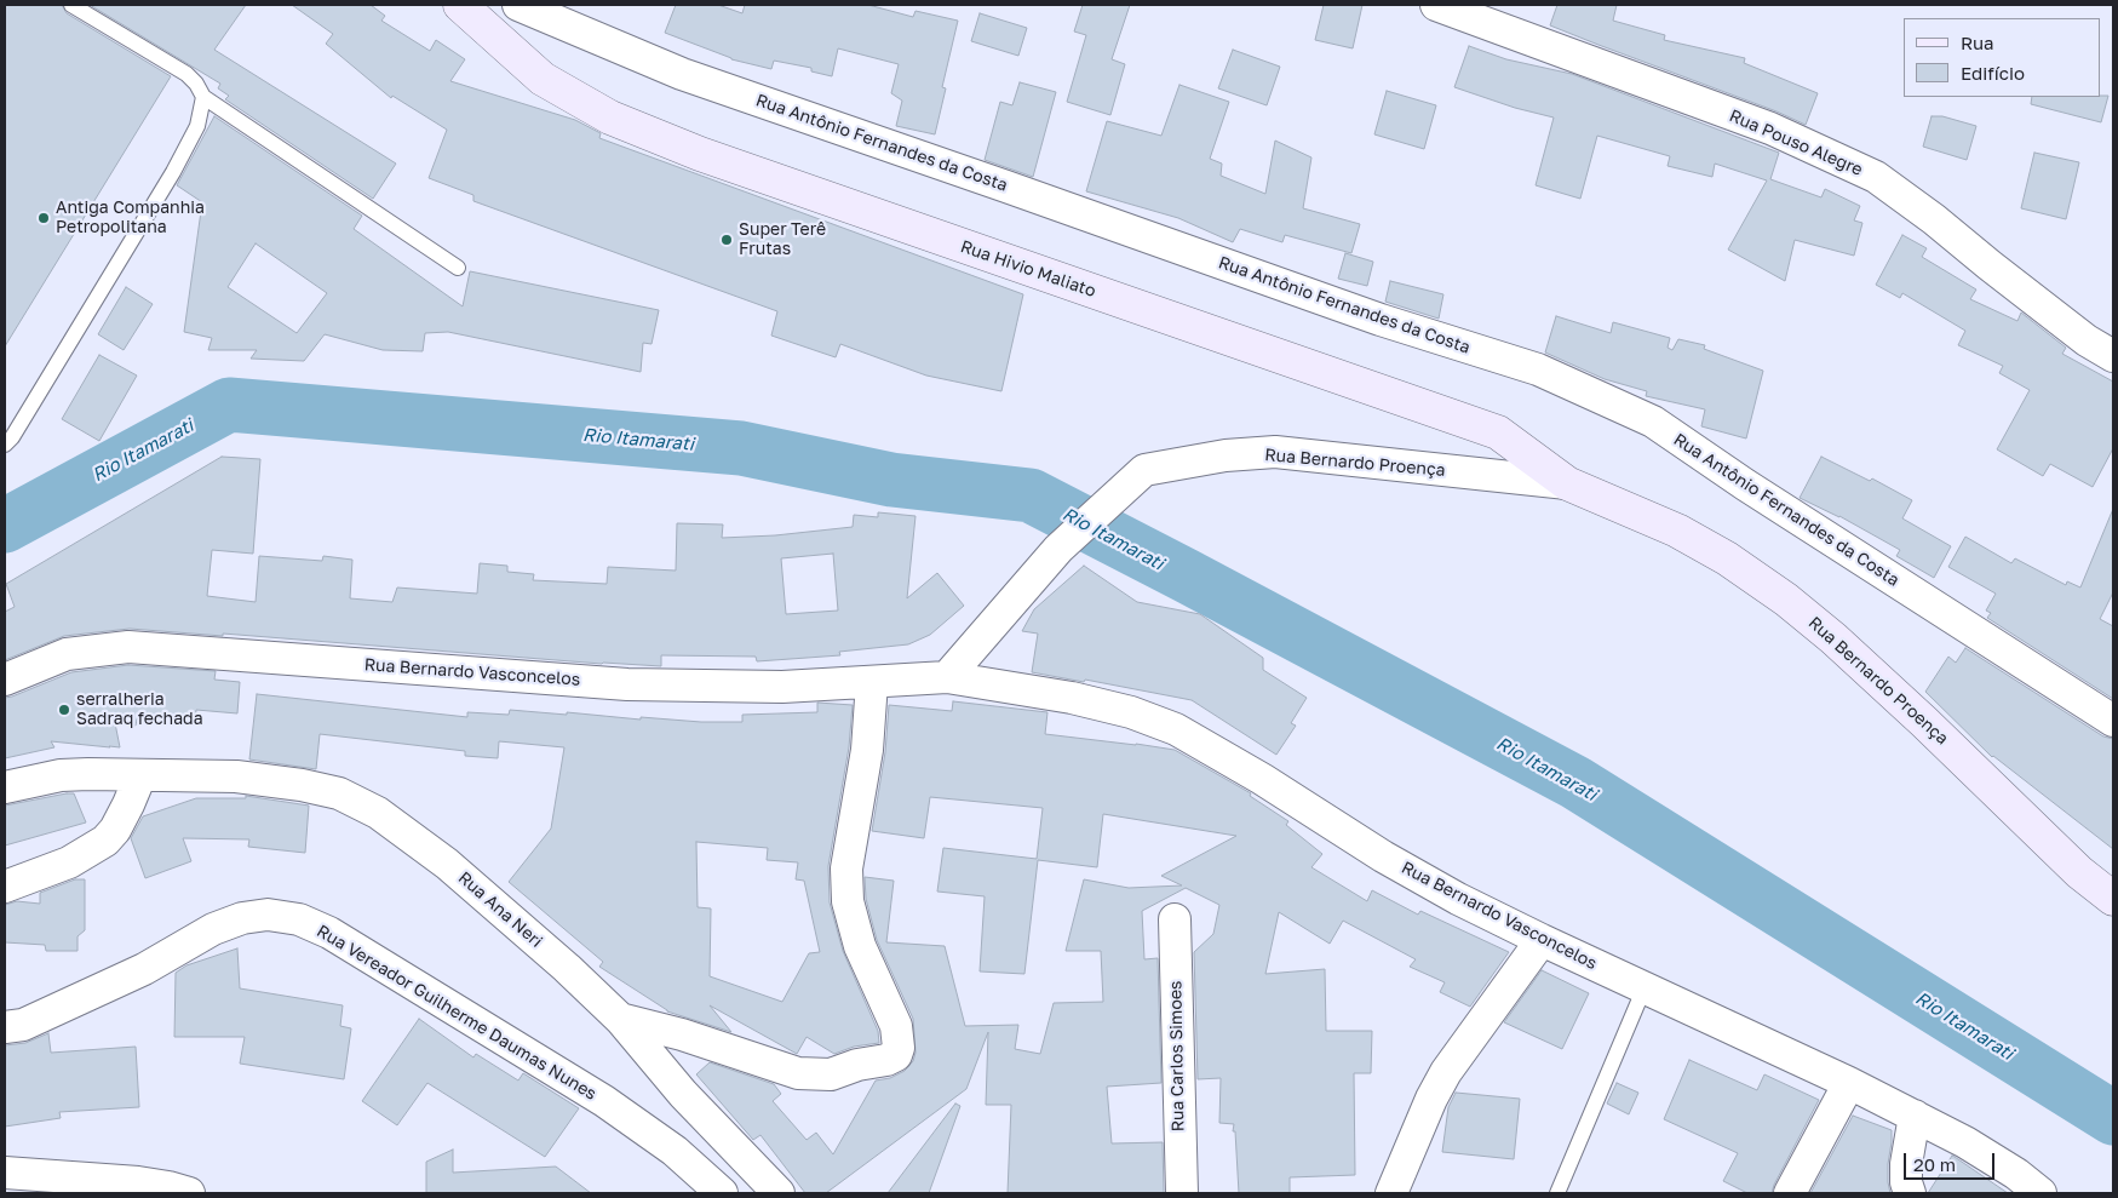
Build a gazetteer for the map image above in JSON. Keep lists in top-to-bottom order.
{
  "streets": {
    "street": [
      "Rua Antônio Fernandes da Costa",
      "Rua Pouso Alegre",
      "Rua Hivio Maliato",
      "Rua Bernardo Proença",
      "Rua Bernardo Vasconcelos",
      "Rua Ana Neri",
      "Rua Vereador Guilherme Daumas Nunes",
      "Rua Carlos Simoes"
    ]
  },
  "crossings": [
    ["Rua Hivio Maliato", "Rua Bernardo Proença"],
    ["Rua Bernardo Proença", "Rua Bernardo Vasconcelos"]
  ],
  "water": ["Rio Itamarati"],
  "places": ["Antiga Companhia Petropolitana", "Super Terê Frutas", "serralheria Sadraq fechada"],
  "legend": ["Rua", "Edifício"],
  "scale_bar": "20 m"
}
